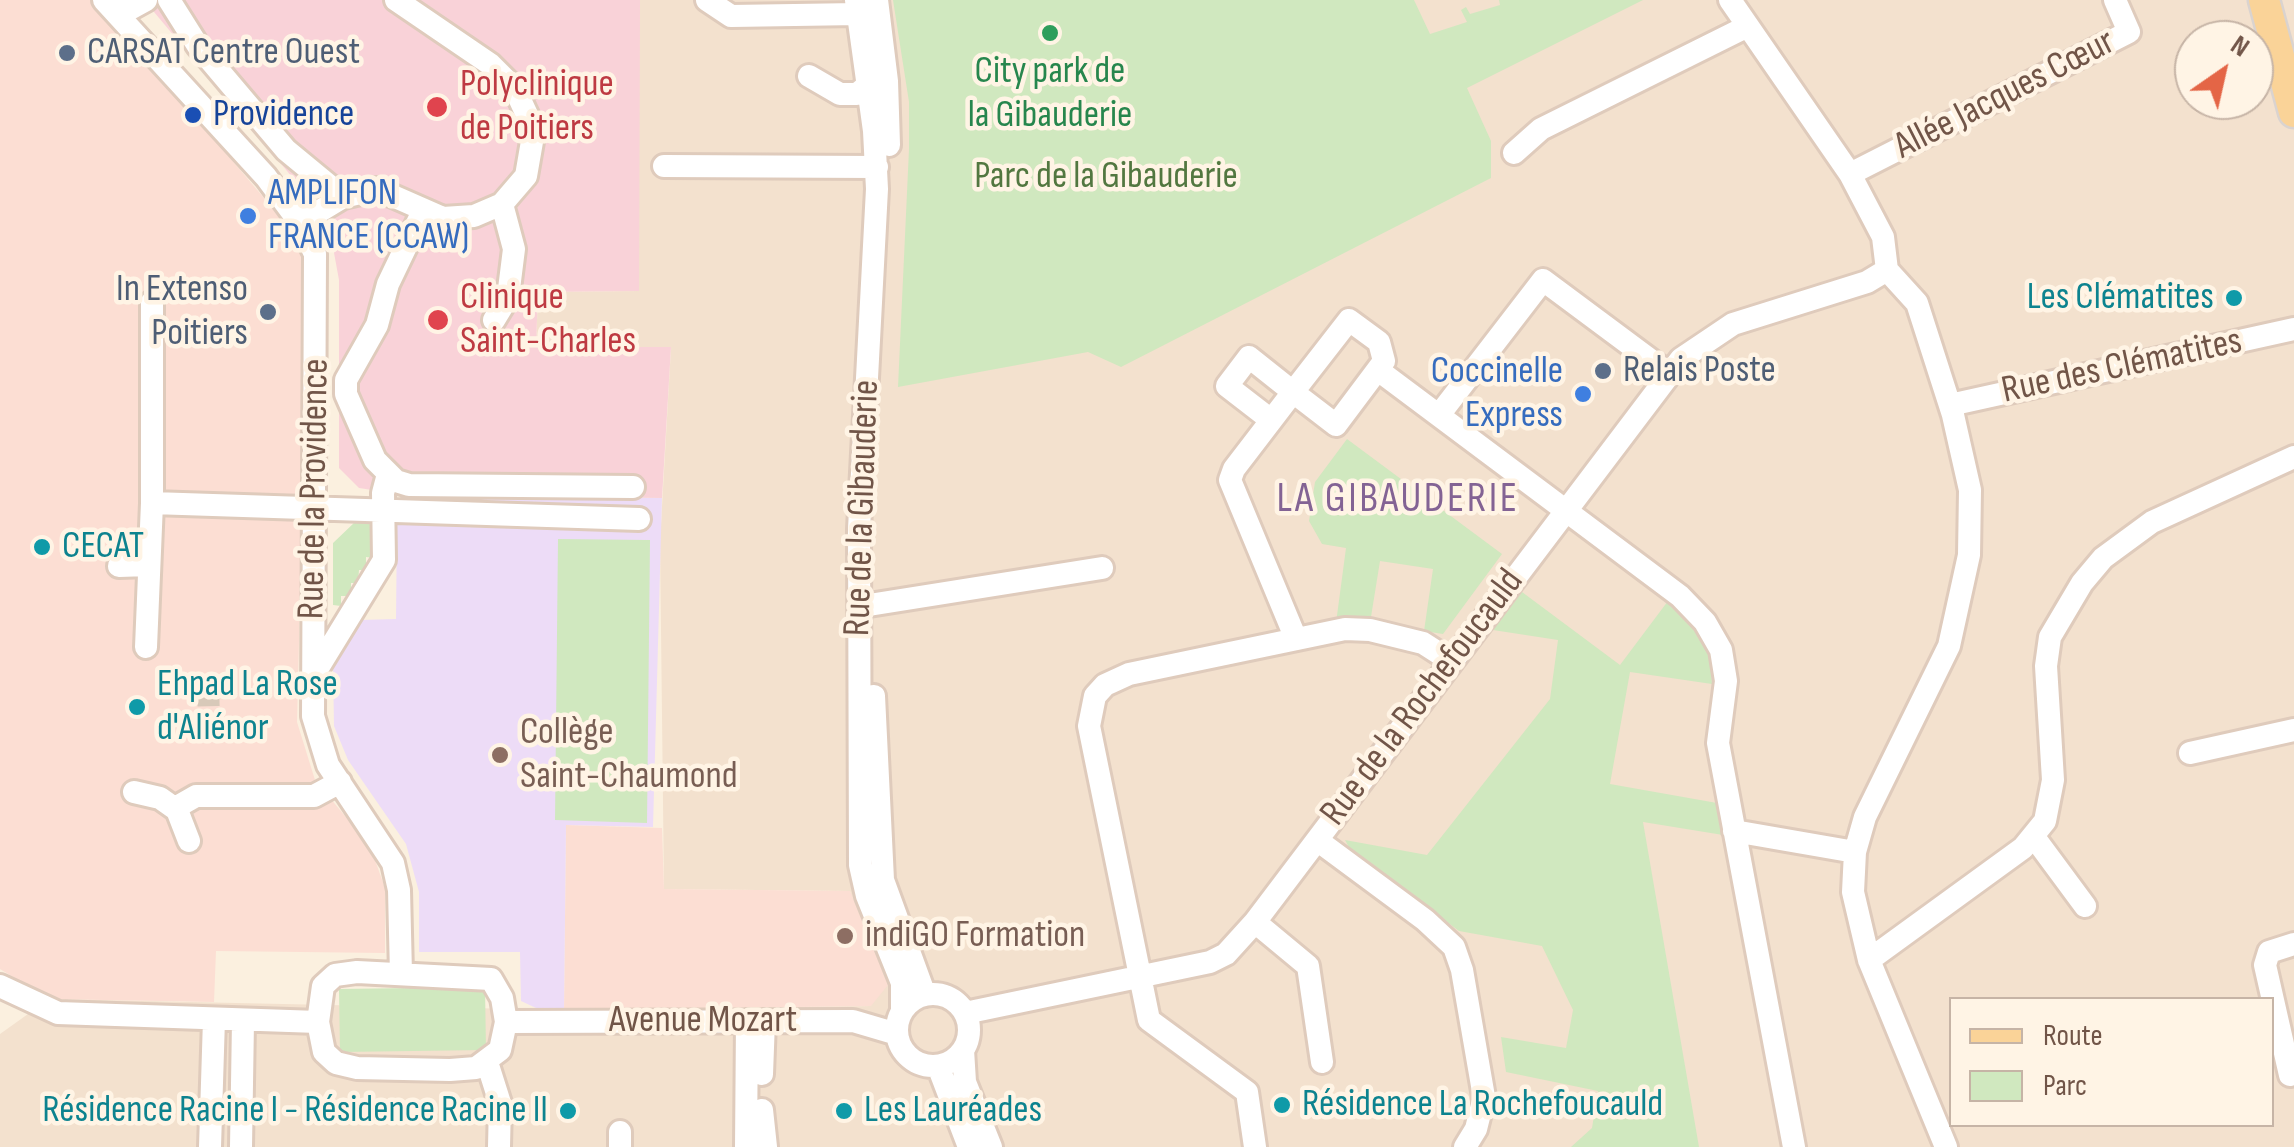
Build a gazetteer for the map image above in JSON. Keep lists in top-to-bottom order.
{
  "streets": {
    "street": [
      "Allée Jacques Cœur",
      "Rue des Clématites",
      "Rue de la Providence",
      "Rue de la Gibauderie",
      "Rue de la Rochefoucauld",
      "Avenue Mozart"
    ]
  },
  "crossings": [
    ["Rue de la Gibauderie", "Rue de la Rochefoucauld"],
    ["Rue de la Gibauderie", "Avenue Mozart"],
    ["Rue de la Rochefoucauld", "Avenue Mozart"]
  ],
  "districts": ["LA GIBAUDERIE"],
  "parks": ["Parc de la Gibauderie"],
  "places": [
    "City park de la Gibauderie",
    "CARSAT Centre Ouest",
    "Polyclinique de Poitiers",
    "Providence",
    "AMPLIFON FRANCE (CCAW)",
    "Les Clématites",
    "In Extenso Poitiers",
    "Clinique Saint-Charles",
    "Relais Poste",
    "Coccinelle Express",
    "CECAT",
    "Ehpad La Rose d'Aliénor",
    "Collège Saint-Chaumond",
    "indiGO Formation",
    "Résidence La Rochefoucauld",
    "Résidence Racine I - Résidence Racine II",
    "Les Lauréades"
  ],
  "legend": ["Route", "Parc"],
  "north": "top right"
}
